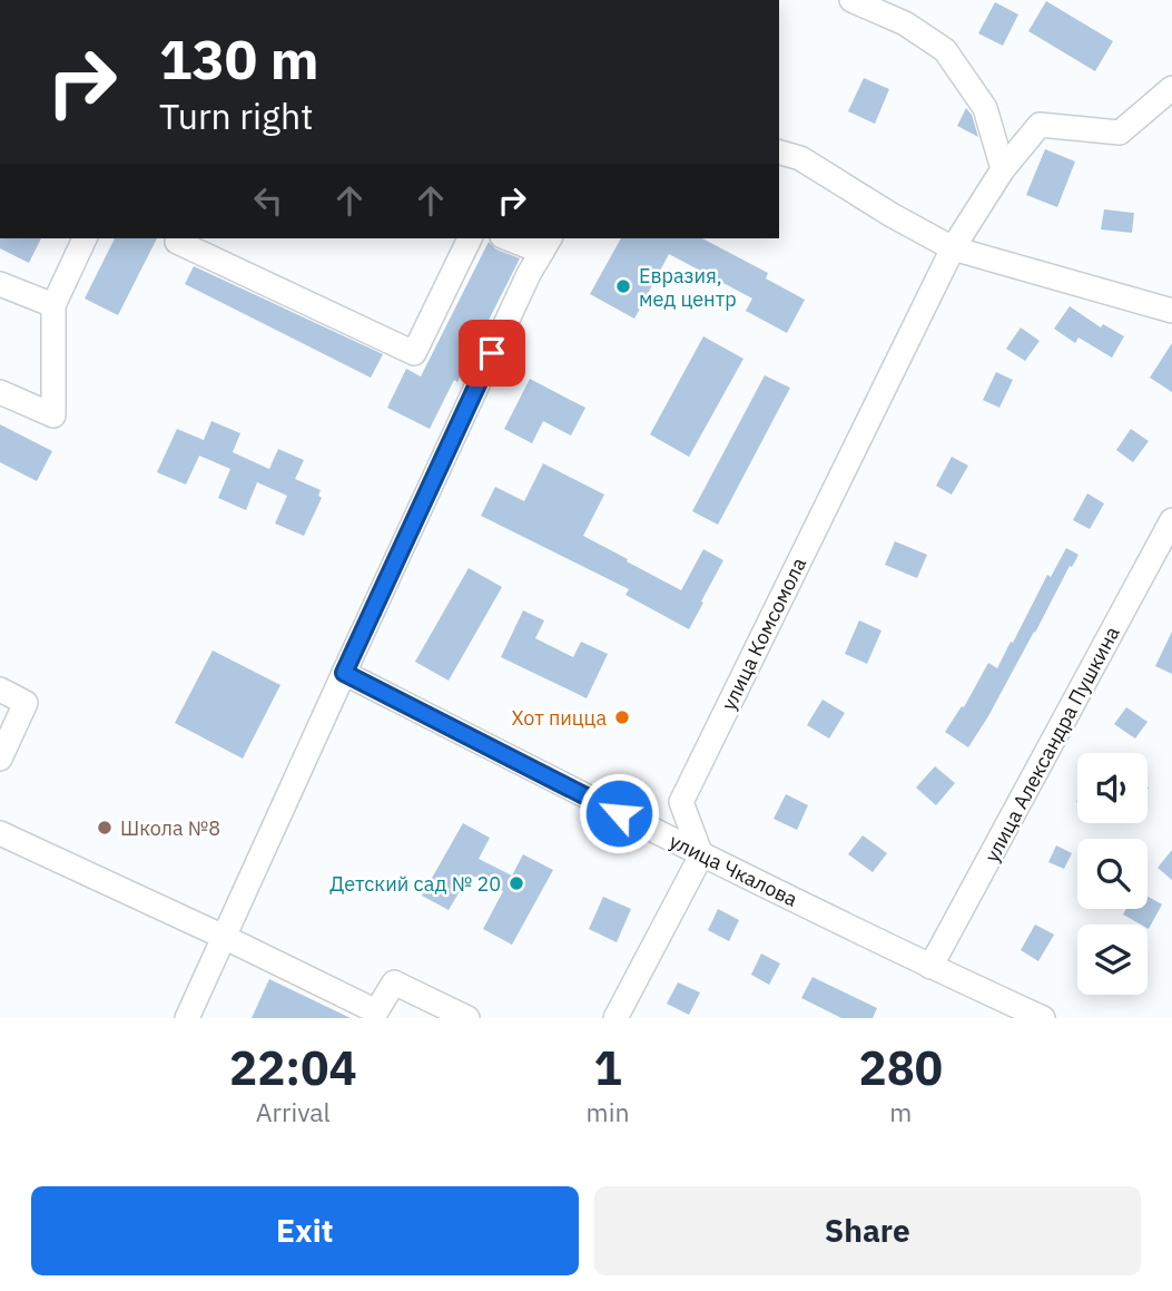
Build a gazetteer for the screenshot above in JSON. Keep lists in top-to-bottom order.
{
  "streets": {
    "street": ["улица Комсомола", "улица Александра Пушкина", "улица Чкалова"]
  },
  "crossings": [
    ["улица Комсомола", "улица Чкалова"],
    ["улица Александра Пушкина", "улица Чкалова"]
  ],
  "places": [
    "Евразия, мед центр",
    "Хот пицца",
    "Школа №8",
    "Детский сад № 20"
  ],
  "page": {
    "turn": ["130 m", "Turn right"],
    "eta": [
      "22:04",
      "Arrival",
      "1",
      "min",
      "280",
      "m"
    ],
    "buttons": ["Exit", "Share"]
  }
}
